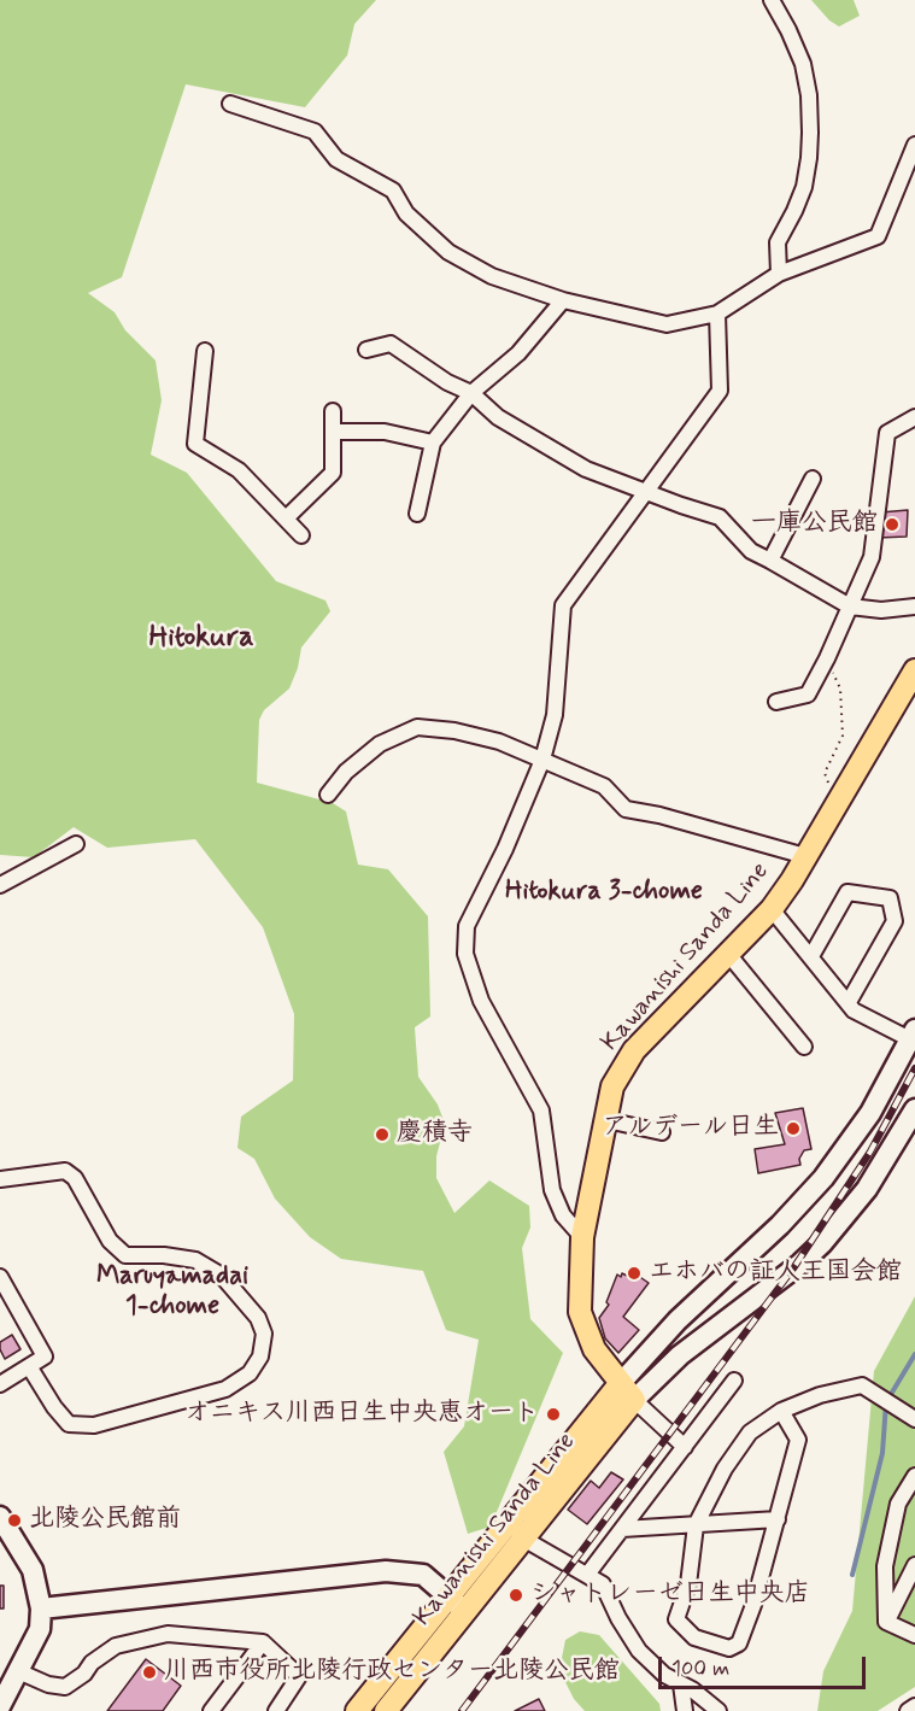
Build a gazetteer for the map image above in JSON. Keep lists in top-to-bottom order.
{
  "streets": {
    "main road": ["Kawanishi Sanda Line"]
  },
  "districts": ["Hitokura", "Hitokura 3-chome", "Maruyamadai 1-chome"],
  "places": [
    "一庫公民館",
    "アルデール日生",
    "慶積寺",
    "エホバの証人王国会館",
    "オニキス川西日生中央恵オート",
    "北陵公民館前",
    "シャトレーゼ日生中央店",
    "川西市役所北陵行政センター北陵公民館"
  ],
  "scale_bar": "100 m"
}
